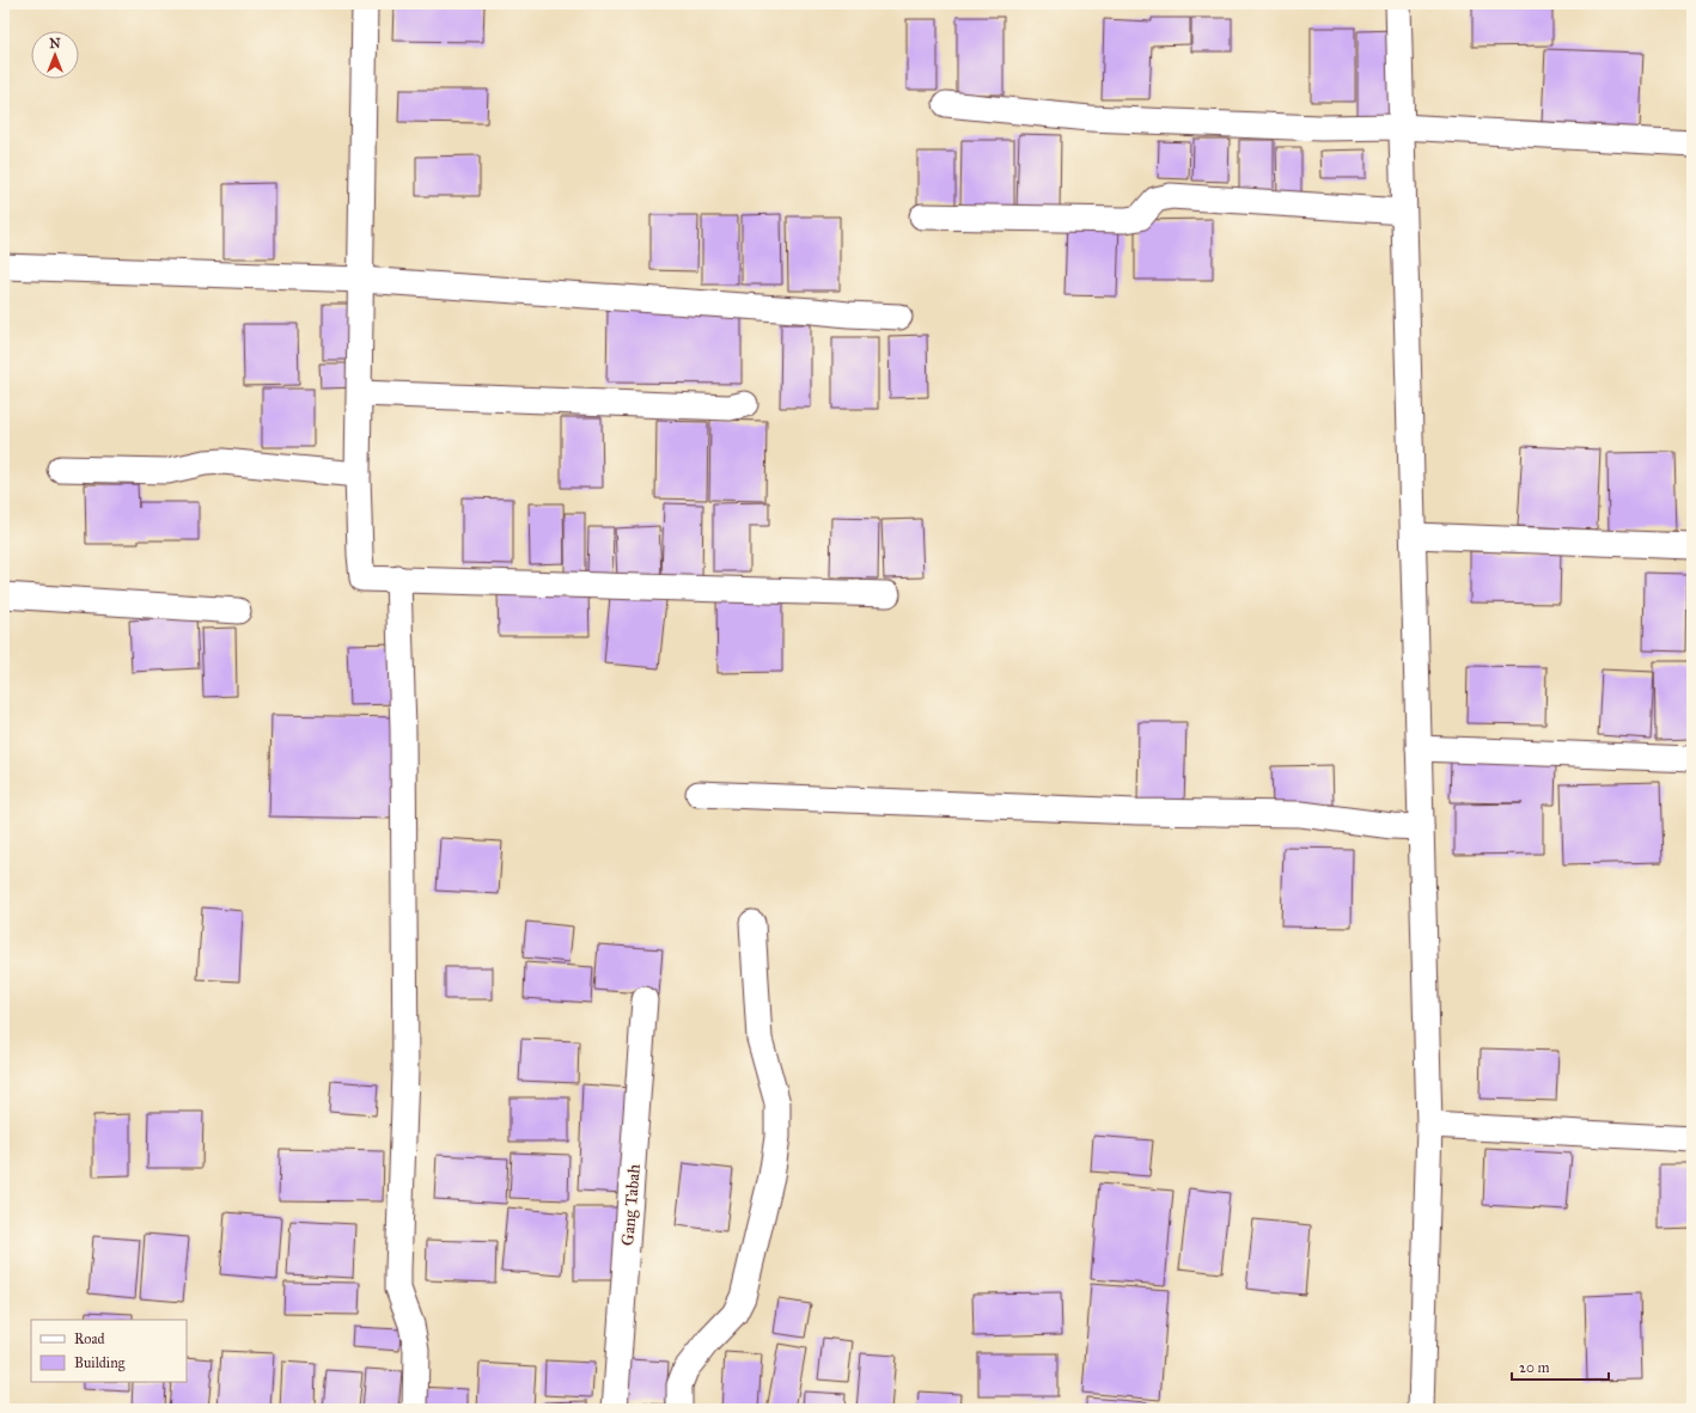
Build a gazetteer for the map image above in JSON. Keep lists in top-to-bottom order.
{
  "streets": {
    "street": ["Gang Tabah"]
  },
  "legend": ["Road", "Building"],
  "scale_bar": "20 m",
  "north": "top"
}
